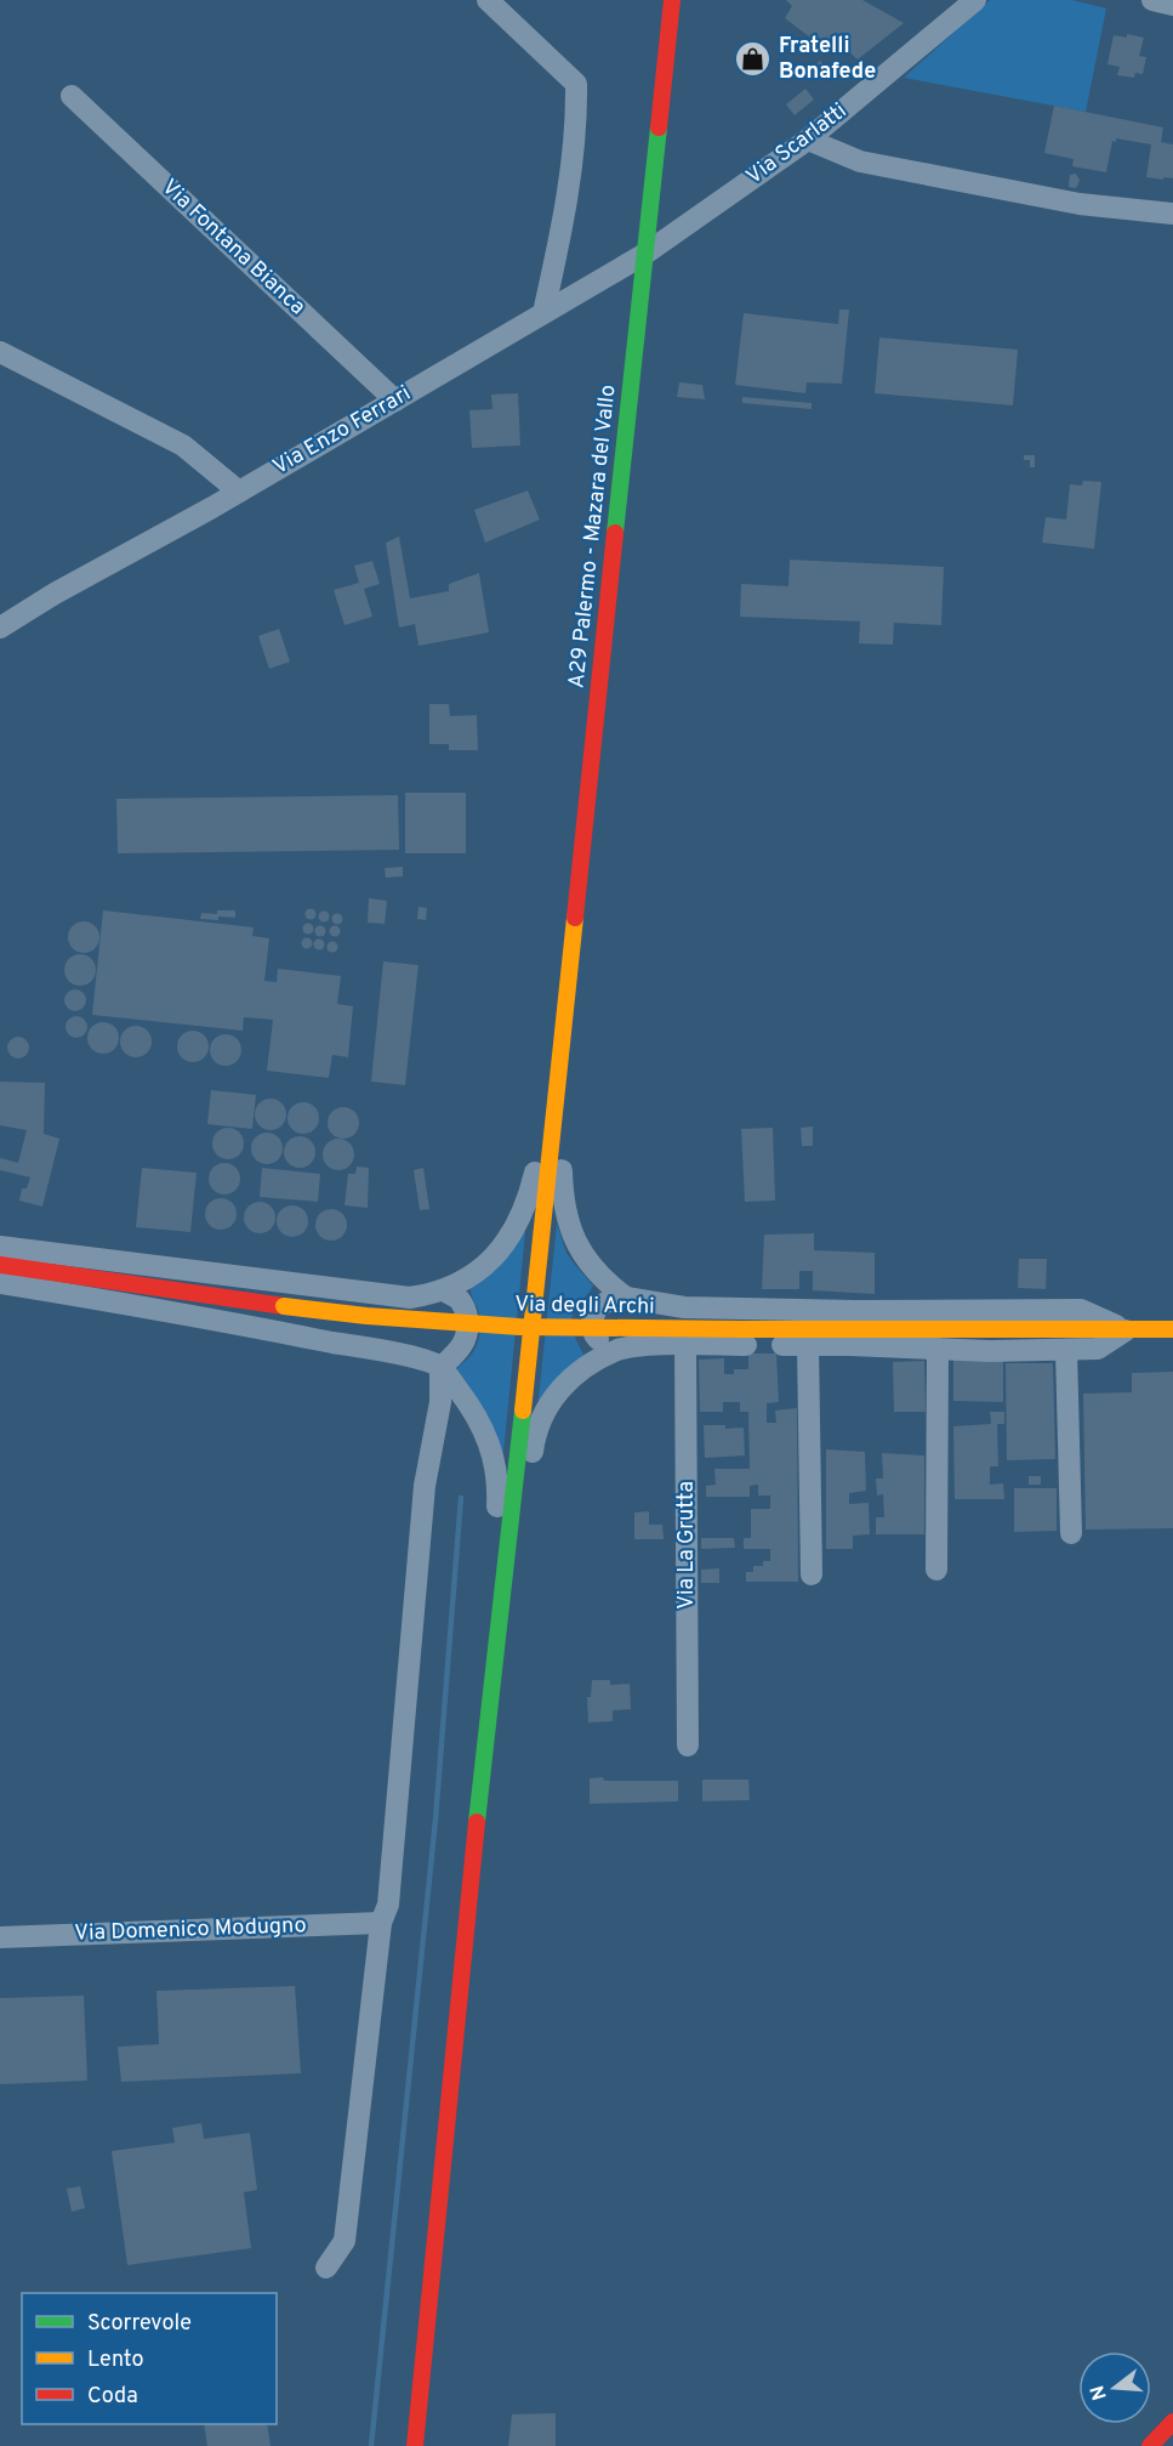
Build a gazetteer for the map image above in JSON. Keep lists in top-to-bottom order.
{
  "streets": {
    "main road": ["A29 Palermo - Mazara del Vallo", "Via degli Archi"],
    "street": [
      "Via Scarlatti",
      "Via Fontana Bianca",
      "Via Enzo Ferrari",
      "Via La Grutta",
      "Via Domenico Modugno"
    ]
  },
  "crossings": [
    ["Via Scarlatti", "Via Enzo Ferrari"],
    ["Via Fontana Bianca", "Via Enzo Ferrari"],
    ["Via Enzo Ferrari", "A29 Palermo - Mazara del Vallo"]
  ],
  "places": {
    "shop": ["Fratelli Bonafede"]
  },
  "legend": ["Scorrevole", "Lento", "Coda"],
  "north": "left"
}
